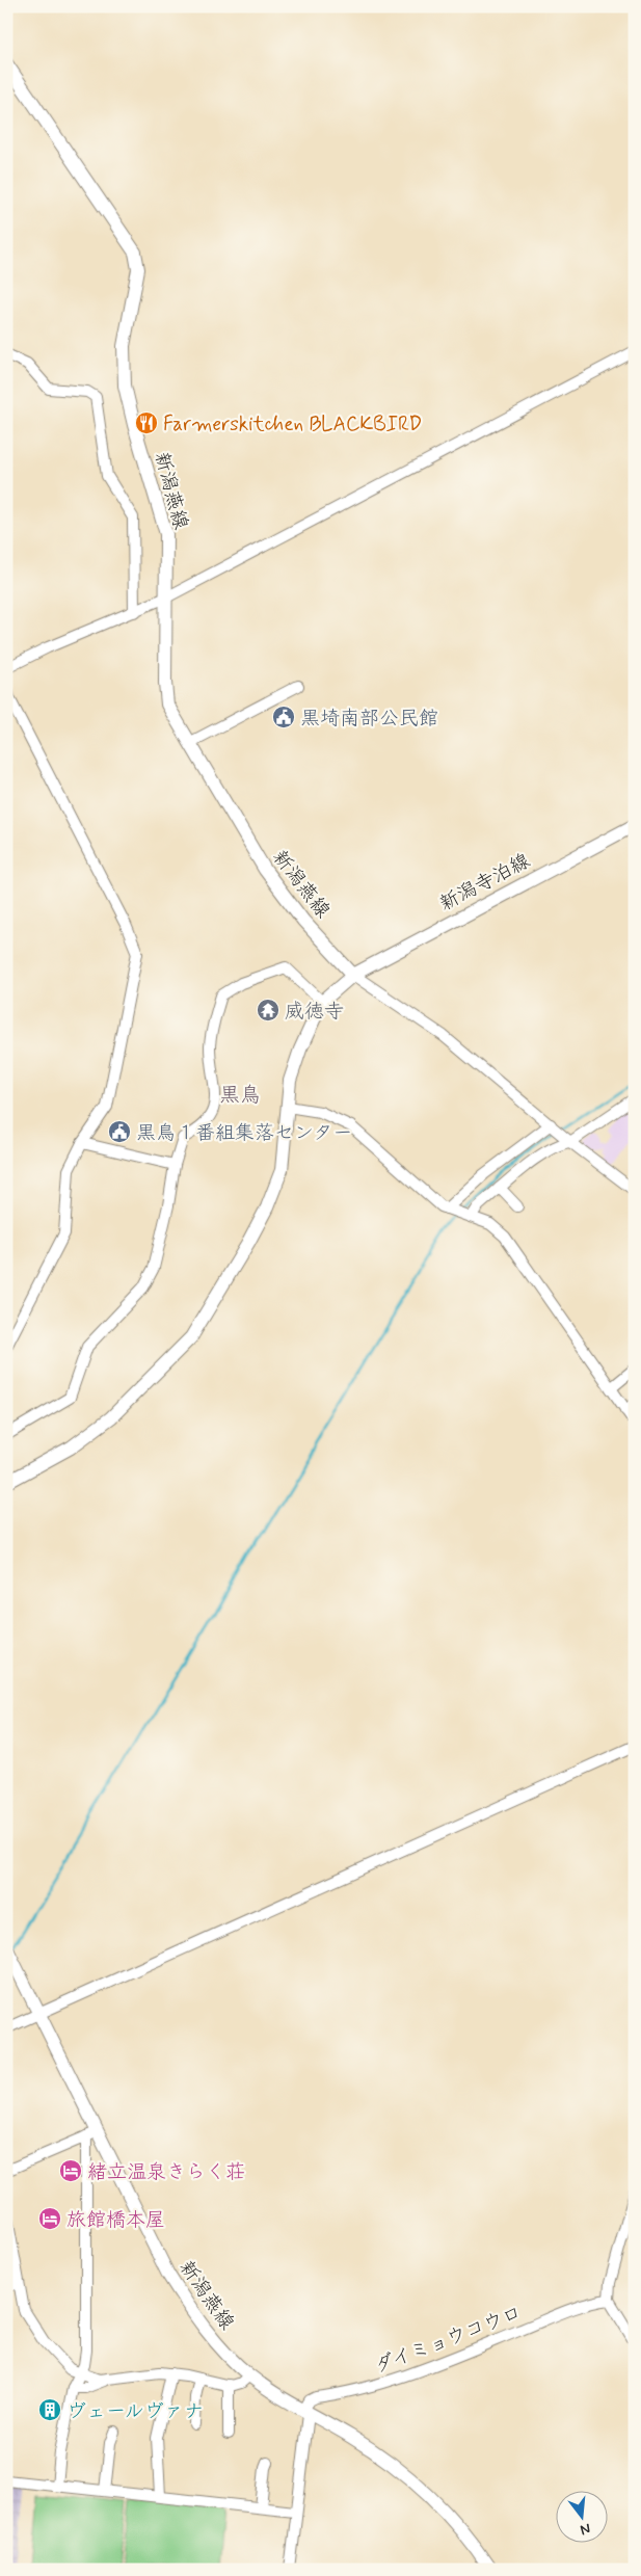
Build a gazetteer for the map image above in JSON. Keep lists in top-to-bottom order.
{
  "streets": {
    "main road": ["新潟燕線", "新潟寺泊線"],
    "street": ["ダイミョウコウロ"]
  },
  "crossings": [
    ["新潟燕線", "新潟寺泊線"],
    ["新潟燕線", "ダイミョウコウロ"]
  ],
  "districts": ["黒鳥"],
  "places": {
    "restaurant": ["Farmerskitchen BLACKBIRD"],
    "public building": ["黒埼南部公民館", "黒鳥１番組集落センター"],
    "temple": ["威徳寺"],
    "hotel": ["緒立温泉きらく荘", "旅館橋本屋"],
    "building": ["ヴェールヴァナ"]
  },
  "north": "bottom"
}
